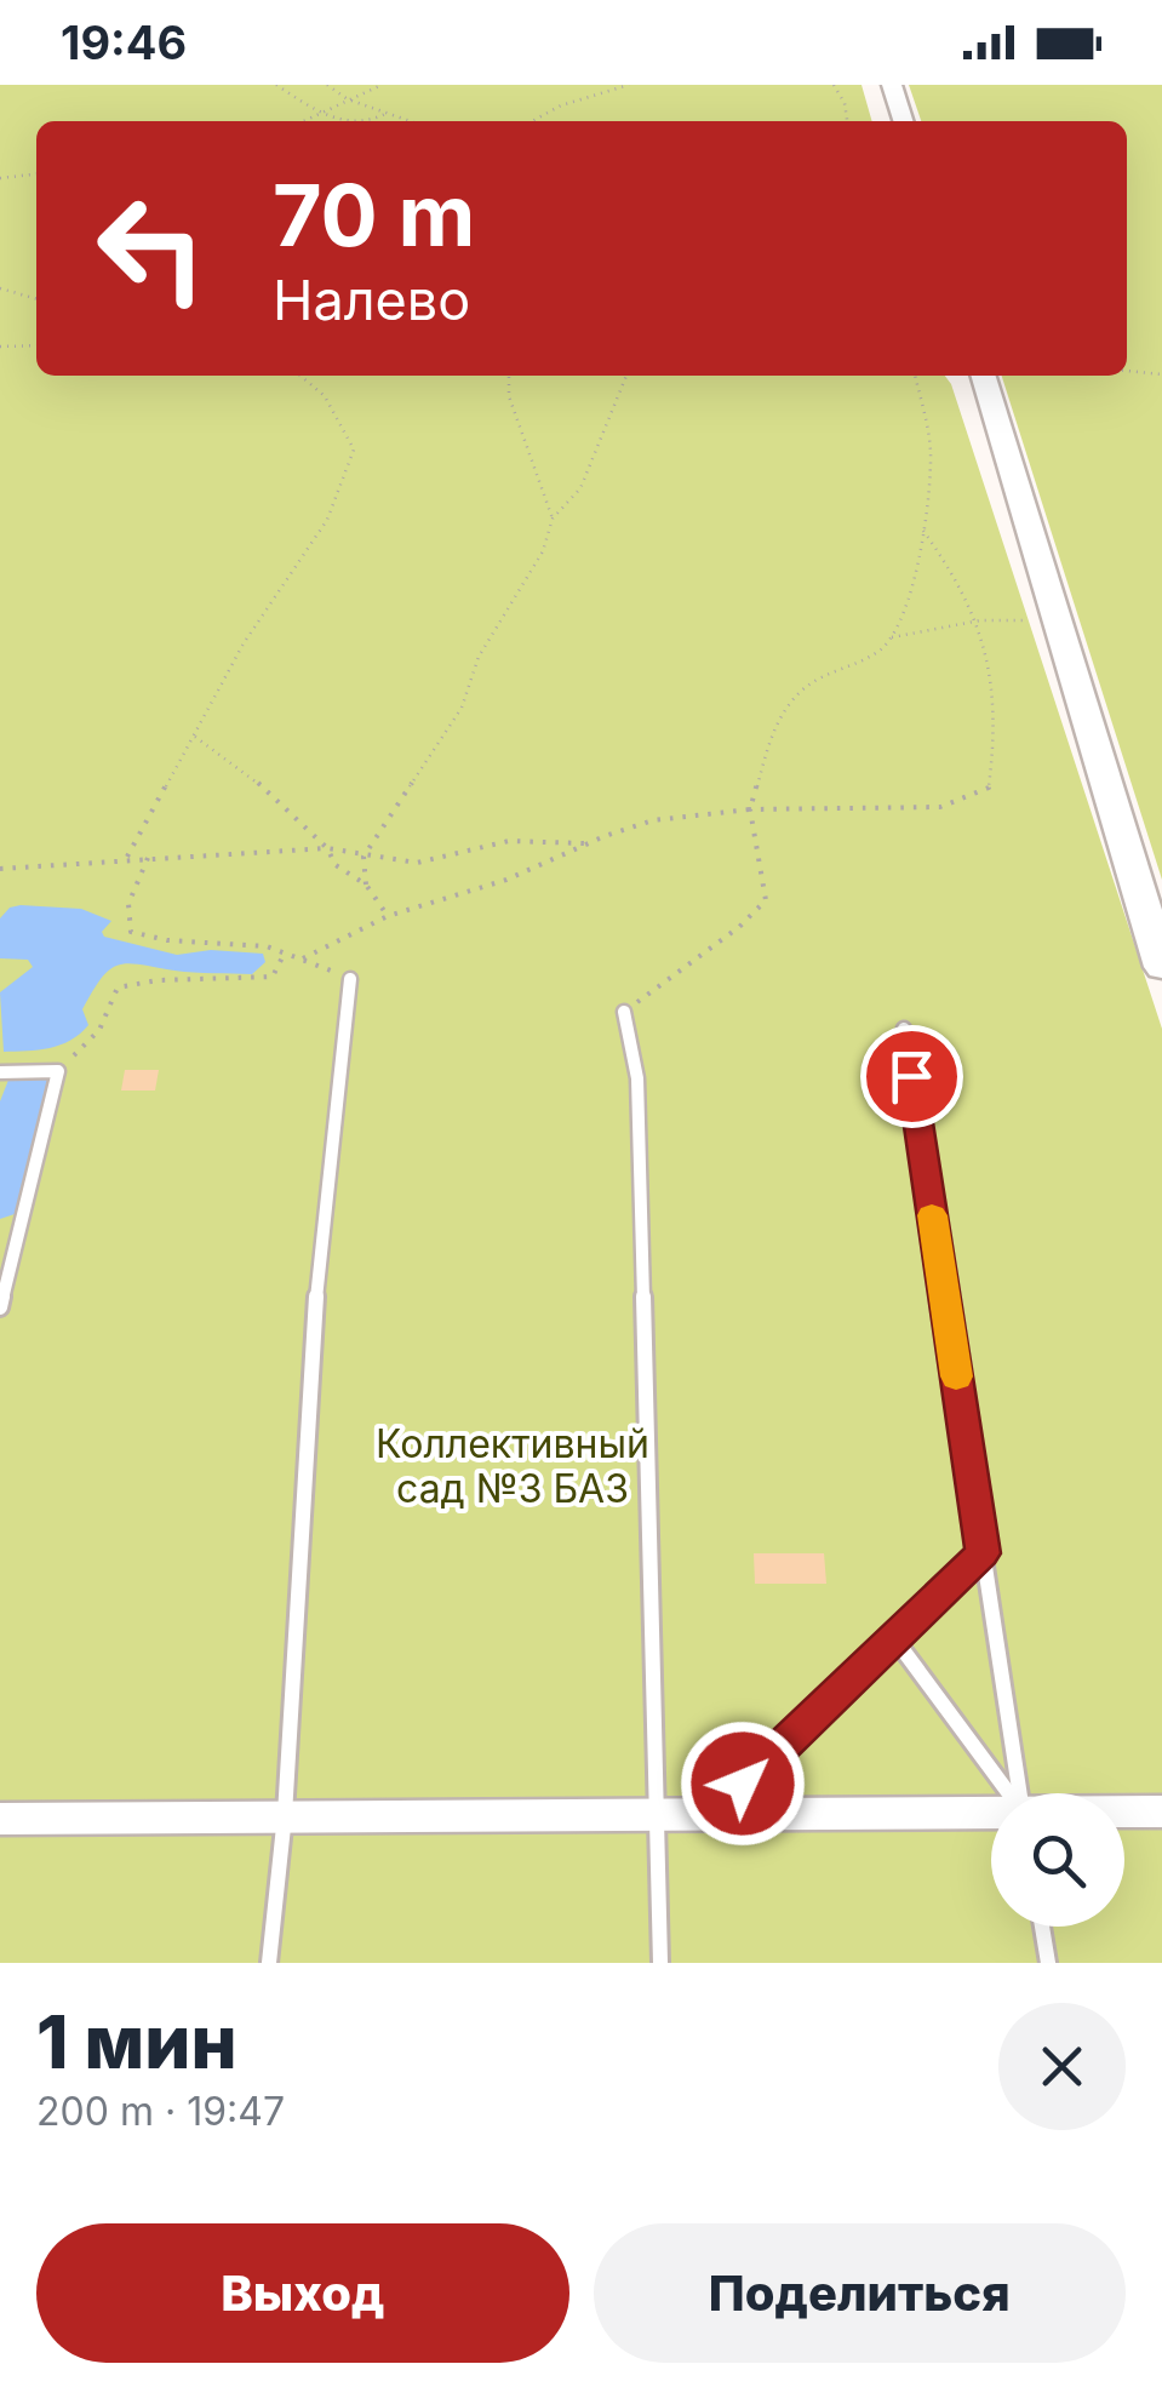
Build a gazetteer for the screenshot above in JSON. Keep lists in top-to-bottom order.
{
  "parks": ["Коллективный сад №3 БАЗ"],
  "page": {
    "status": "19:46",
    "turn": ["70 m", "Налево"],
    "heading": ["1 мин", "200 m · 19:47"],
    "buttons": ["Выход", "Поделиться"]
  }
}
